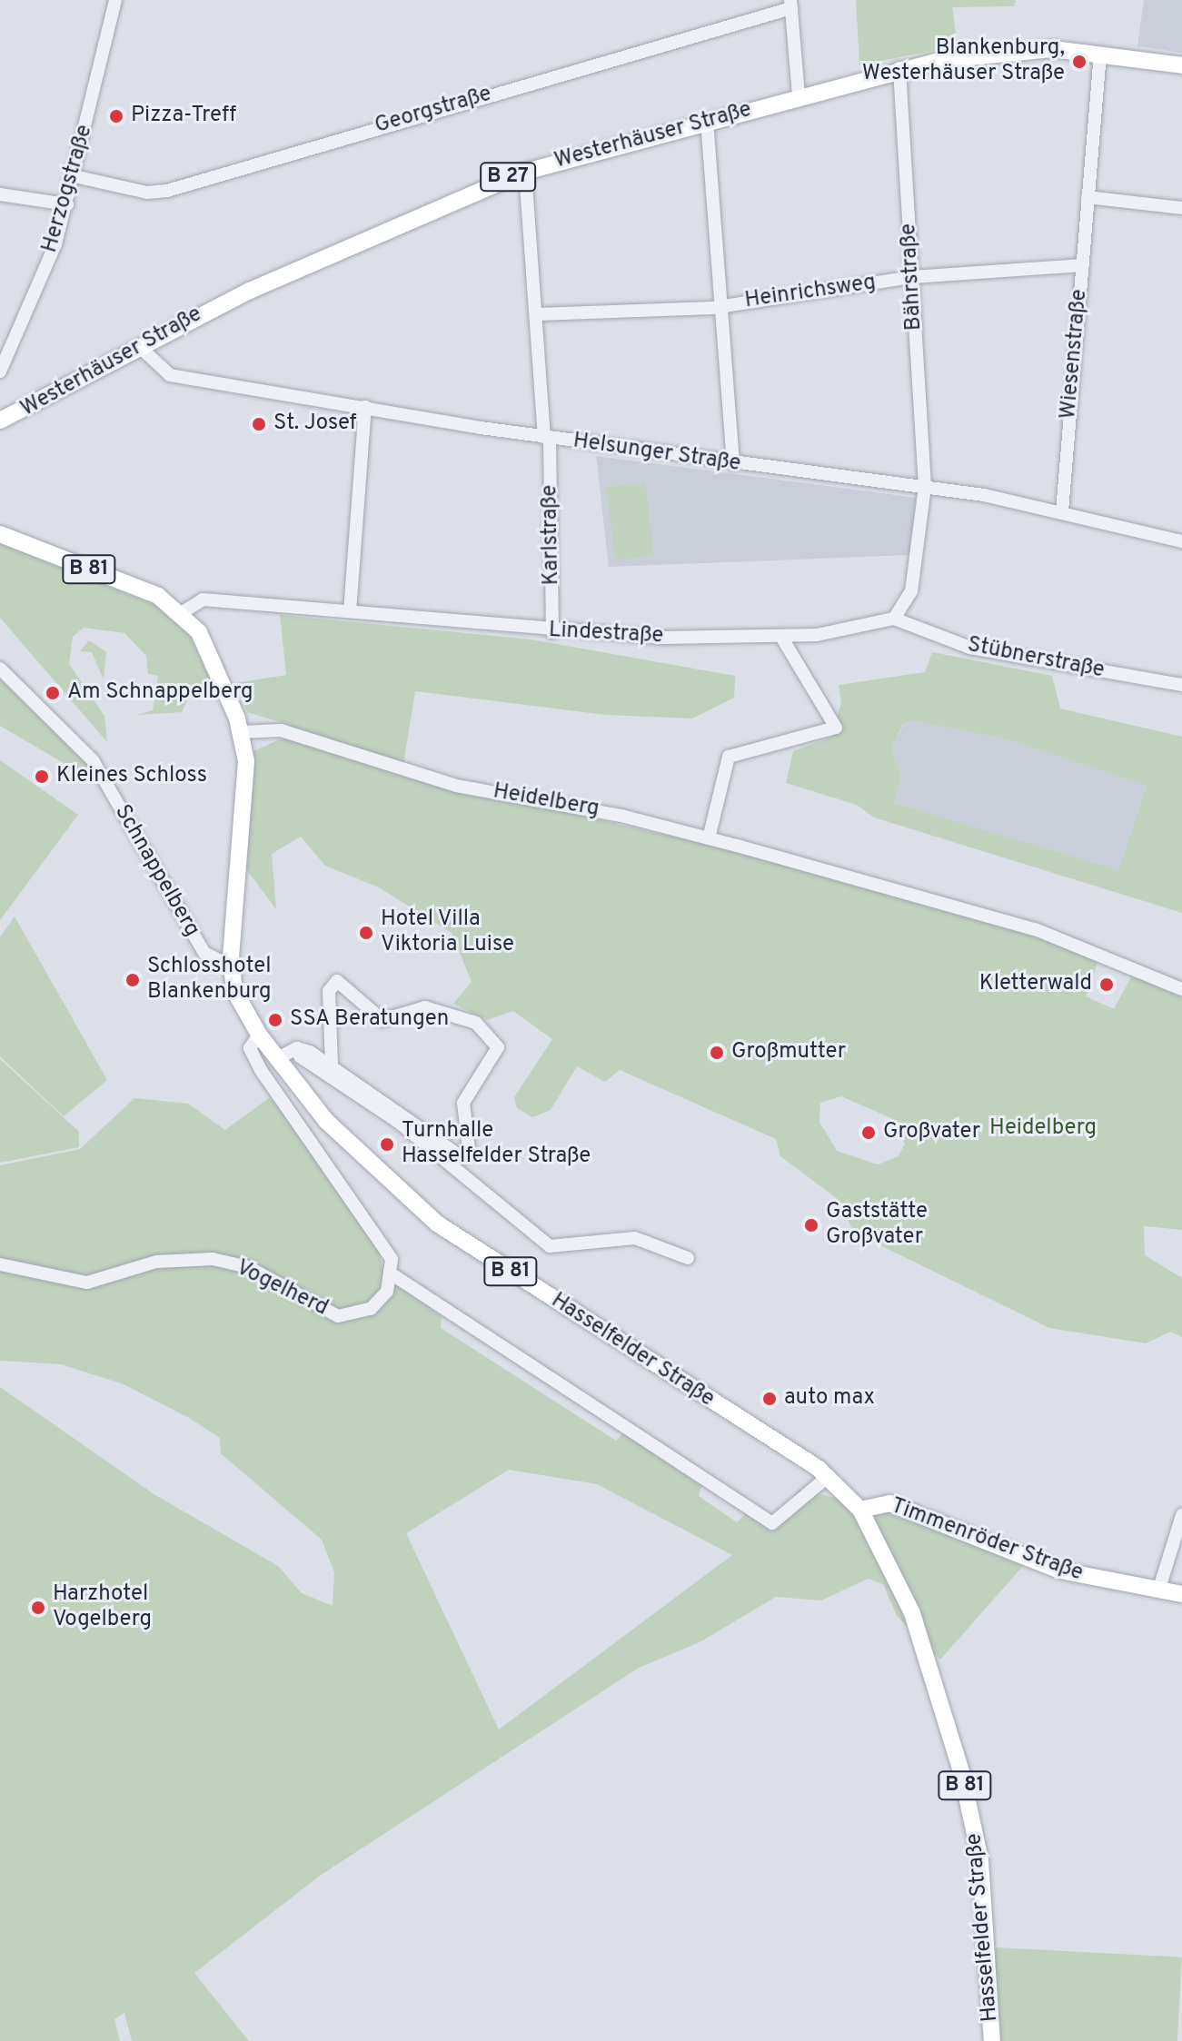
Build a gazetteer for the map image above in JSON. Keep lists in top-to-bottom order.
{
  "streets": {
    "main road": [
      "Westerhäuser Straße",
      "B 27",
      "B 81",
      "Hasselfelder Straße",
      "Timmenröder Straße"
    ],
    "street": [
      "Georgstraße",
      "Herzogstraße",
      "Bährstraße",
      "Heinrichsweg",
      "Wiesenstraße",
      "Helsunger Straße",
      "Karlstraße",
      "Lindestraße",
      "Stübnerstraße",
      "Heidelberg",
      "Schnappelberg",
      "Vogelherd"
    ]
  },
  "crossings": [
    ["Georgstraße", "Herzogstraße"],
    ["Westerhäuser Straße", "Bährstraße"],
    ["Westerhäuser Straße", "Wiesenstraße"],
    ["Westerhäuser Straße", "Helsunger Straße"],
    ["Westerhäuser Straße", "Karlstraße"],
    ["Bährstraße", "Heinrichsweg"],
    ["Bährstraße", "Helsunger Straße"],
    ["Heinrichsweg", "Wiesenstraße"],
    ["Heinrichsweg", "Karlstraße"],
    ["Wiesenstraße", "Helsunger Straße"],
    ["Helsunger Straße", "Karlstraße"],
    ["Karlstraße", "Lindestraße"],
    ["Lindestraße", "Stübnerstraße"],
    ["Lindestraße", "Hasselfelder Straße"],
    ["Heidelberg", "Hasselfelder Straße"],
    ["Schnappelberg", "Hasselfelder Straße"],
    ["Hasselfelder Straße", "Timmenröder Straße"]
  ],
  "parks": ["Heidelberg"],
  "places": [
    "Blankenburg, Westerhäuser Straße",
    "Pizza-Treff",
    "St. Josef",
    "Am Schnappelberg",
    "Kleines Schloss",
    "Hotel Villa Viktoria Luise",
    "Schlosshotel Blankenburg",
    "Kletterwald",
    "SSA Beratungen",
    "Großmutter",
    "Großvater",
    "Turnhalle Hasselfelder Straße",
    "Gaststätte Großvater",
    "auto max",
    "Harzhotel Vogelberg"
  ]
}
